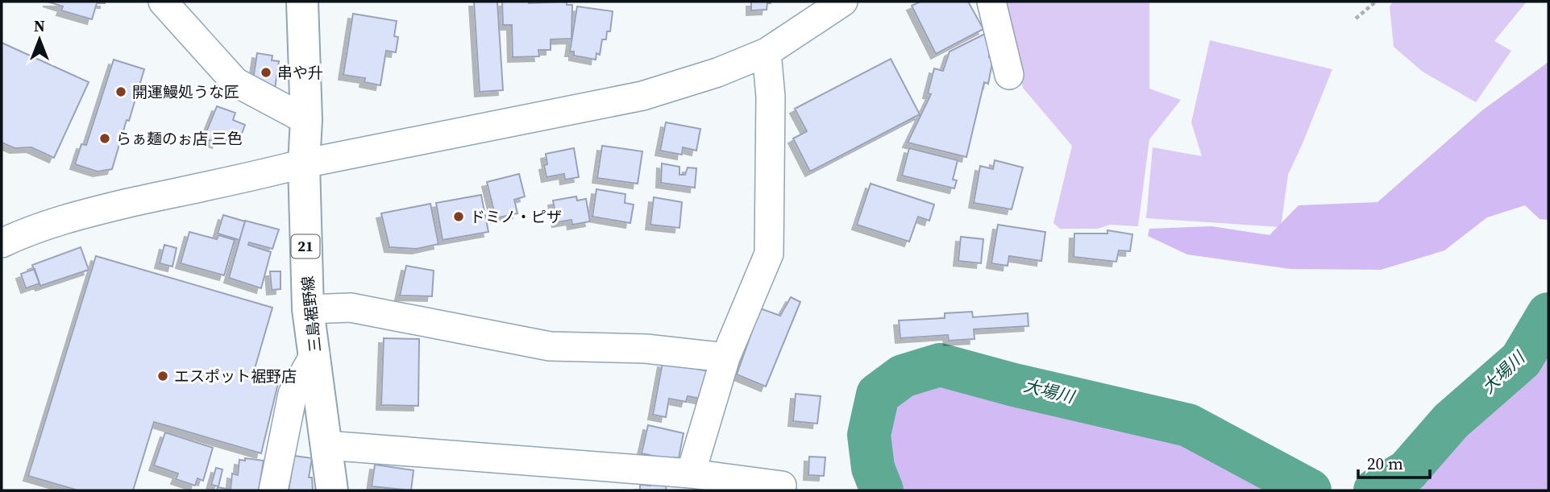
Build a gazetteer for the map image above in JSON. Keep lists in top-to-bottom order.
{
  "streets": {
    "main road": ["21", "三島裾野線"]
  },
  "water": ["大場川"],
  "places": [
    "串や升",
    "開運鰻処うな匠",
    "らぁ麺のぉ店 三色",
    "ドミノ・ピザ",
    "エスポット裾野店"
  ],
  "scale_bar": "20 m",
  "north": "top"
}
